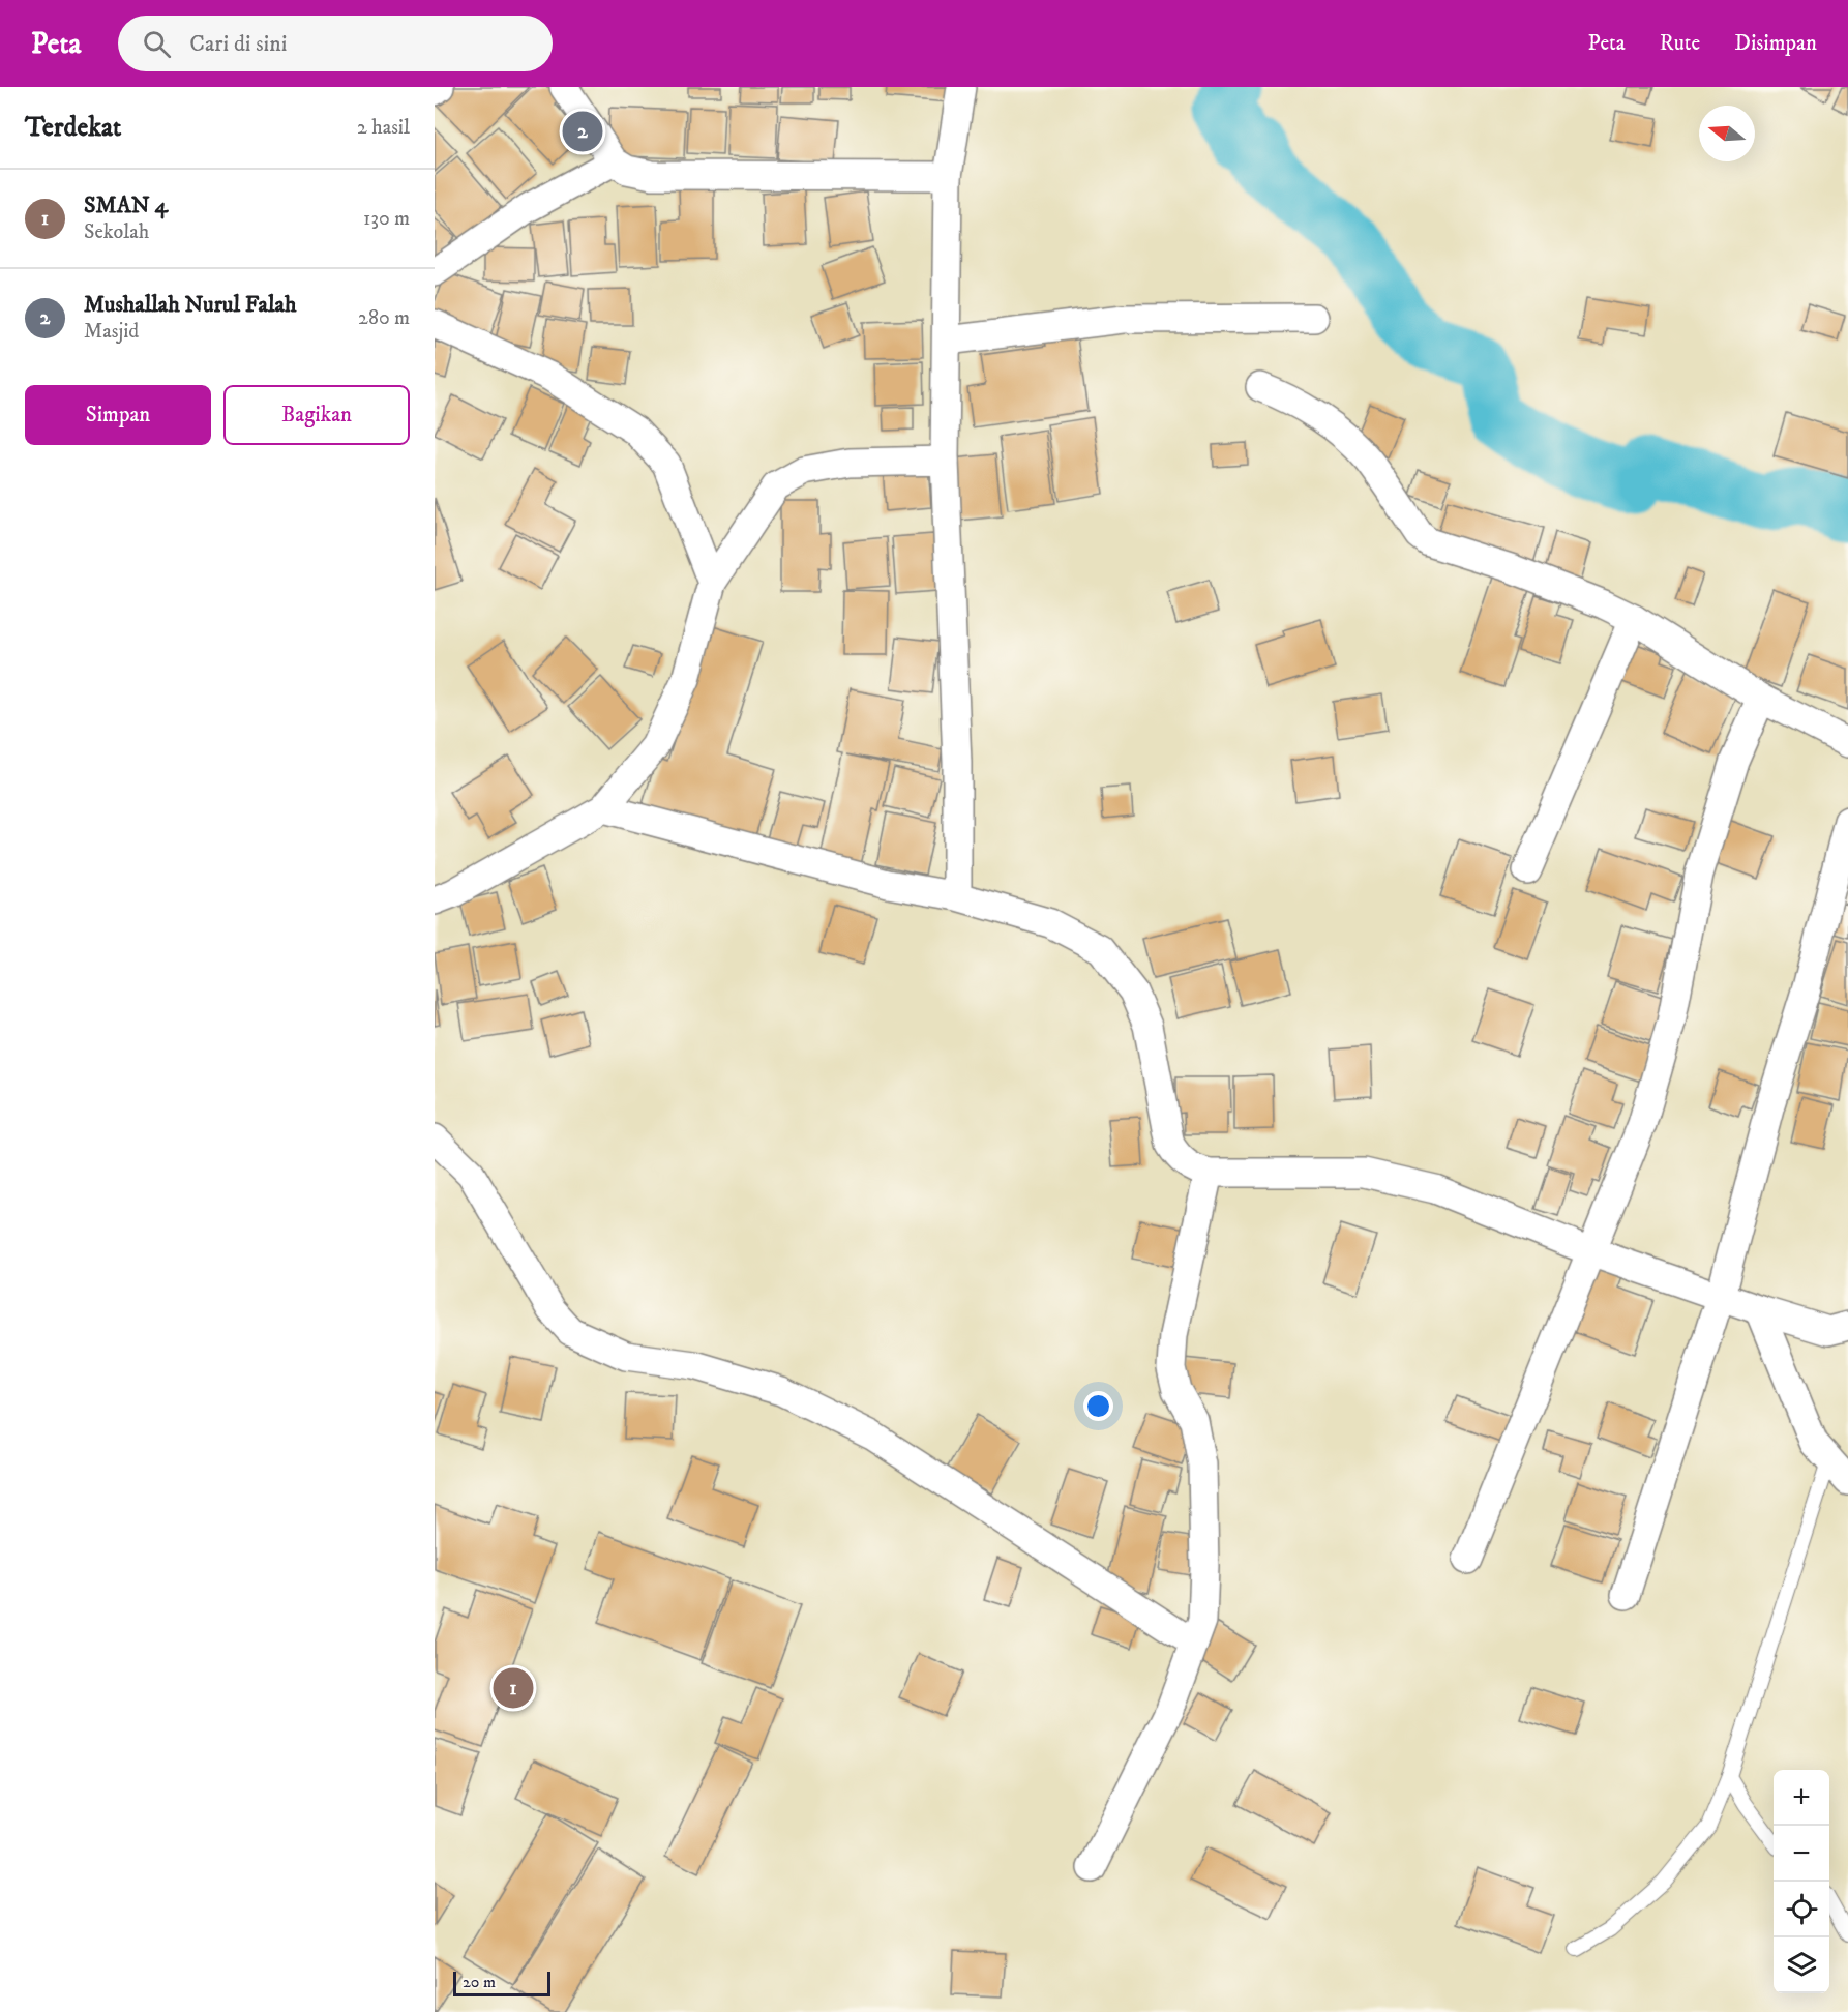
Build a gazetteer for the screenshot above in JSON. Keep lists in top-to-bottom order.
{
  "scale_bar": "20 m",
  "north": "left",
  "page": {
    "header": "Peta",
    "search": "Cari di sini",
    "nav": ["Peta", "Rute", "Disimpan"],
    "heading": ["Terdekat", "2 hasil"],
    "pins": ["2", "1"],
    "list": [
      {
        "mark": "1",
        "name": "SMAN 4",
        "note": "Sekolah",
        "value": "130 m"
      },
      {
        "mark": "2",
        "name": "Mushallah Nurul Falah",
        "note": "Masjid",
        "value": "280 m"
      }
    ],
    "buttons": ["Simpan", "Bagikan"],
    "map_buttons": ["+", "−"],
    "scale": "20 m"
  }
}
